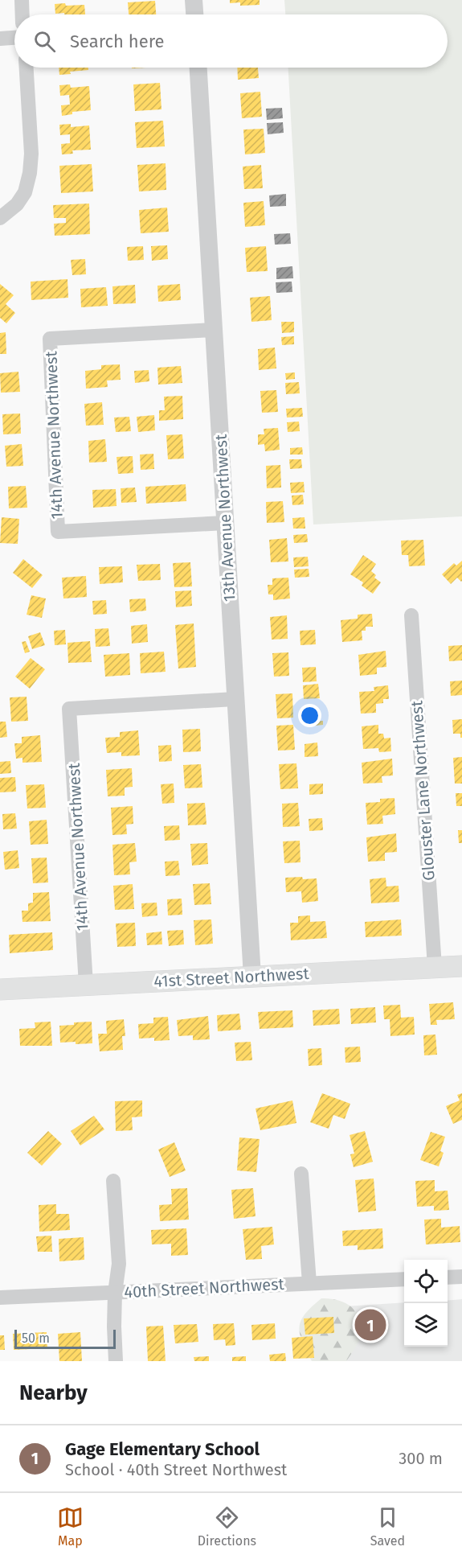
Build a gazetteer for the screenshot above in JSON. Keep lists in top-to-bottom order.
{
  "streets": {
    "main road": ["41st Street Northwest"],
    "street": [
      "14th Avenue Northwest",
      "13th Avenue Northwest",
      "Glouster Lane Northwest",
      "40th Street Northwest"
    ]
  },
  "crossings": [
    ["14th Avenue Northwest", "13th Avenue Northwest"],
    ["14th Avenue Northwest", "41st Street Northwest"],
    ["13th Avenue Northwest", "41st Street Northwest"],
    ["Glouster Lane Northwest", "41st Street Northwest"]
  ],
  "scale_bar": "50 m",
  "page": {
    "search": "Search here",
    "pins": "1",
    "scale": "50 m",
    "heading": "Nearby",
    "list": [
      {
        "mark": "1",
        "name": "Gage Elementary School",
        "note": "School · 40th Street Northwest",
        "value": "300 m"
      }
    ],
    "nav": ["Map", "Directions", "Saved"]
  }
}
